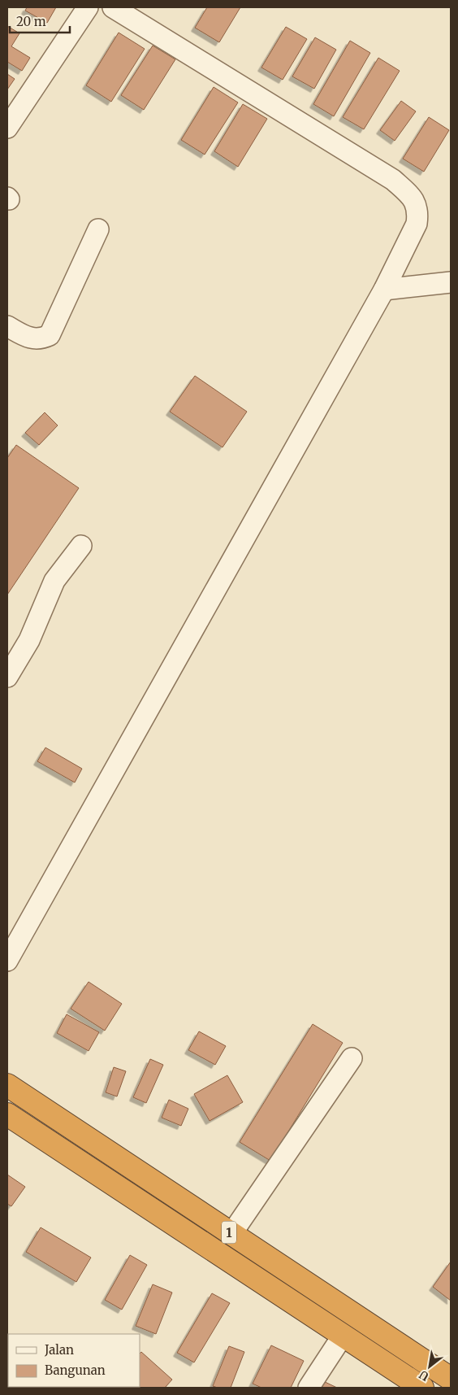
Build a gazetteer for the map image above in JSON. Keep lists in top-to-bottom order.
{
  "streets": {
    "highway": ["1"]
  },
  "legend": ["Jalan", "Bangunan"],
  "scale_bar": "20 m",
  "north": "bottom left"
}
